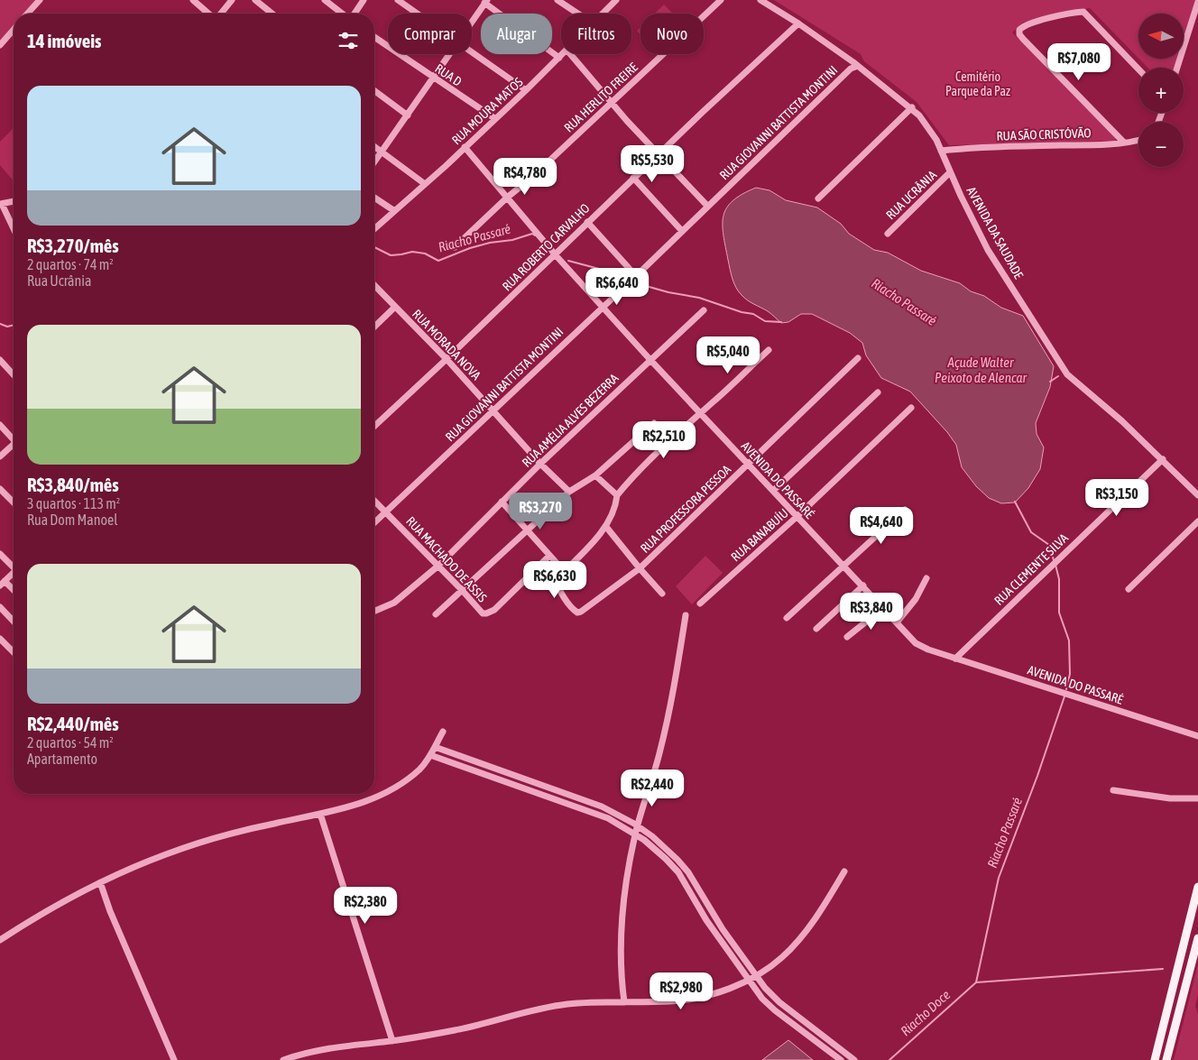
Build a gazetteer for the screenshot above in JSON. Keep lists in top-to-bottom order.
{
  "streets": {
    "street": [
      "RUA D",
      "RUA HERLITO FREIRE",
      "RUA MOURA MATOS",
      "RUA GIOVANNI BATTISTA MONTINI",
      "RUA SÃO CRISTÓVÃO",
      "RUA UCRÂNIA",
      "AVENIDA DA SAUDADE",
      "RUA ROBERTO CARVALHO",
      "RUA MORADA NOVA",
      "RUA AMÉLIA ALVES BEZERRA",
      "AVENIDA DO PASSARÉ",
      "RUA PROFESSORA PESSOA",
      "RUA BANABUÍU",
      "RUA MACHADO DE ASSIS",
      "RUA CLEMENTE SILVA"
    ]
  },
  "crossings": [
    ["RUA D", "RUA MOURA MATOS"],
    ["RUA HERLITO FREIRE", "AVENIDA DO PASSARÉ"],
    ["RUA MOURA MATOS", "AVENIDA DO PASSARÉ"],
    ["RUA GIOVANNI BATTISTA MONTINI", "AVENIDA DA SAUDADE"],
    ["RUA GIOVANNI BATTISTA MONTINI", "RUA MORADA NOVA"],
    ["RUA GIOVANNI BATTISTA MONTINI", "AVENIDA DO PASSARÉ"],
    ["RUA GIOVANNI BATTISTA MONTINI", "RUA MACHADO DE ASSIS"],
    ["RUA SÃO CRISTÓVÃO", "AVENIDA DA SAUDADE"],
    ["RUA UCRÂNIA", "AVENIDA DA SAUDADE"],
    ["AVENIDA DA SAUDADE", "RUA ROBERTO CARVALHO"],
    ["AVENIDA DA SAUDADE", "RUA CLEMENTE SILVA"],
    ["RUA ROBERTO CARVALHO", "RUA MORADA NOVA"],
    ["RUA ROBERTO CARVALHO", "AVENIDA DO PASSARÉ"],
    ["RUA MORADA NOVA", "RUA AMÉLIA ALVES BEZERRA"],
    ["RUA AMÉLIA ALVES BEZERRA", "AVENIDA DO PASSARÉ"],
    ["RUA AMÉLIA ALVES BEZERRA", "RUA MACHADO DE ASSIS"],
    ["AVENIDA DO PASSARÉ", "RUA PROFESSORA PESSOA"],
    ["AVENIDA DO PASSARÉ", "RUA BANABUÍU"],
    ["AVENIDA DO PASSARÉ", "RUA CLEMENTE SILVA"]
  ],
  "water": ["Riacho Passaré", "Açude Walter Peixoto de Alencar", "Riacho Doce"],
  "parks": ["Cemitério Parque da Paz"],
  "north": "left",
  "page": {
    "map_buttons": ["+", "−"],
    "chip": [
      "Comprar",
      "Alugar",
      "Filtros",
      "Novo"
    ],
    "heading": "14 imóveis",
    "price": [
      "R$7,080",
      "R$5,530",
      "R$4,780",
      "R$6,640",
      "R$5,040",
      "R$2,510",
      "R$3,150",
      "R$3,270",
      "R$4,640",
      "R$6,630",
      "R$3,840",
      "R$2,440",
      "R$2,380",
      "R$2,980"
    ],
    "list": [
      {
        "name": "R$3,270/mês",
        "note": "2 quartos · 74 m² · Rua Ucrânia"
      },
      {
        "name": "R$3,840/mês",
        "note": "3 quartos · 113 m² · Rua Dom Manoel"
      },
      {
        "name": "R$2,440/mês",
        "note": "2 quartos · 54 m² · Apartamento"
      }
    ]
  }
}
